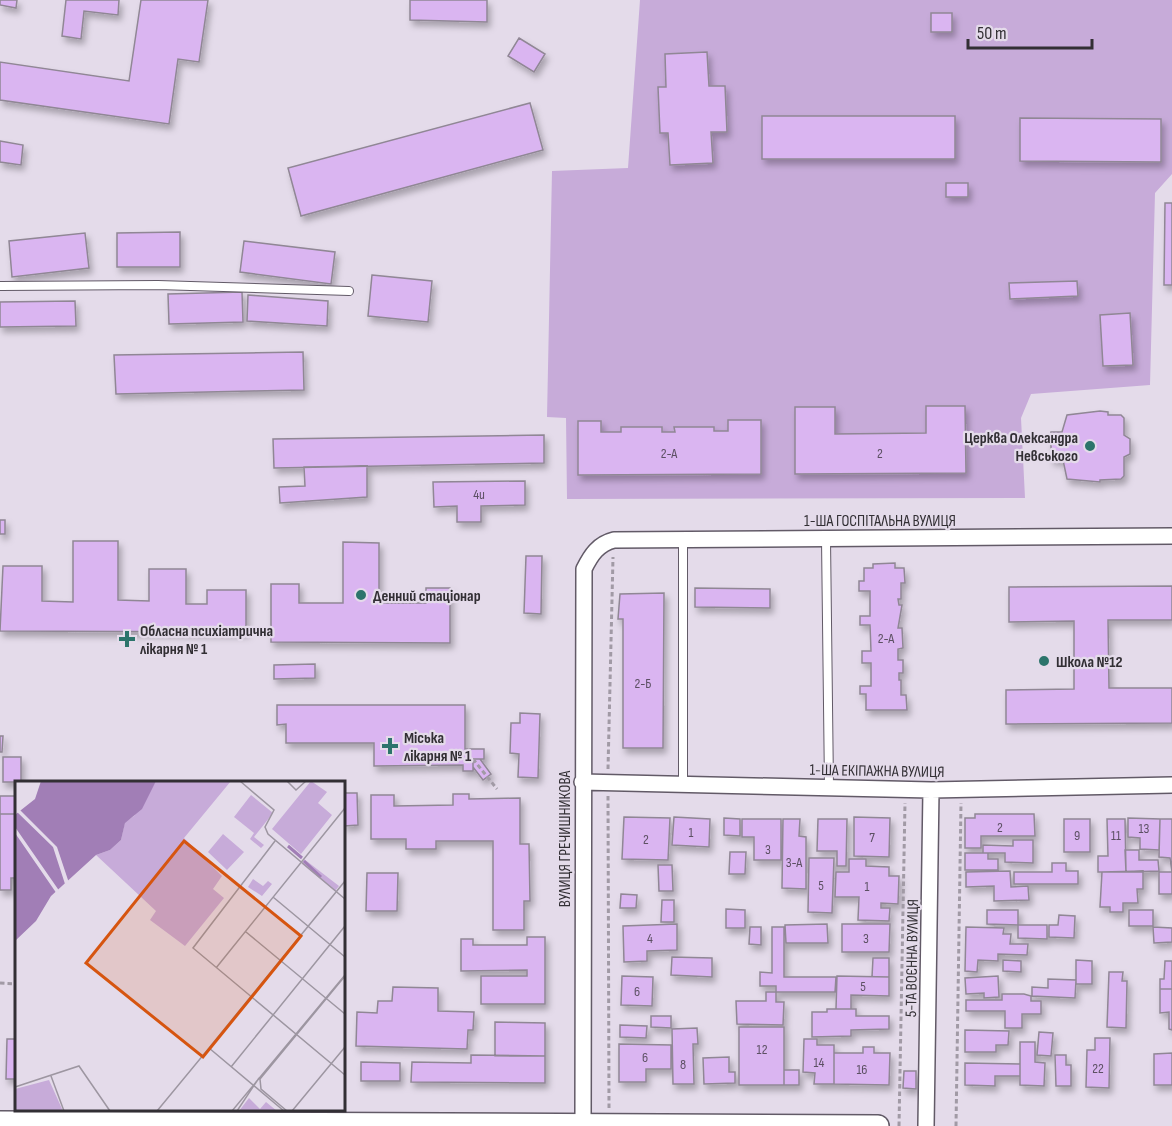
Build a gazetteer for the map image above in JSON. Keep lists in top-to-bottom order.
{
  "streets": {
    "street": [
      "1-ША ГОСПІТАЛЬНА ВУЛИЦЯ",
      "1-ША ЕКІПАЖНА ВУЛИЦЯ",
      "ВУЛИЦЯ ГРЕЧИШНИКОВА",
      "5-ТА ВОЄННА ВУЛИЦЯ"
    ]
  },
  "crossings": [
    ["1-ША ГОСПІТАЛЬНА ВУЛИЦЯ", "ВУЛИЦЯ ГРЕЧИШНИКОВА"],
    ["1-ША ЕКІПАЖНА ВУЛИЦЯ", "ВУЛИЦЯ ГРЕЧИШНИКОВА"],
    ["1-ША ЕКІПАЖНА ВУЛИЦЯ", "5-ТА ВОЄННА ВУЛИЦЯ"]
  ],
  "places": {
    "other": ["Церква Олександра Невського", "Денний стаціонар", "Школа №12"],
    "health": ["Обласна психіатрична лікарня № 1", "Міська лікарня № 1"]
  },
  "house_numbers": [
    "2-А",
    "2",
    "4и",
    "2-А",
    "2-Б",
    "2",
    "13",
    "1",
    "9",
    "11",
    "7",
    "2",
    "3",
    "3-А",
    "5",
    "1",
    "4",
    "3",
    "5",
    "6",
    "12",
    "6",
    "14",
    "8",
    "22",
    "16"
  ],
  "scale_bar": "50 m"
}
